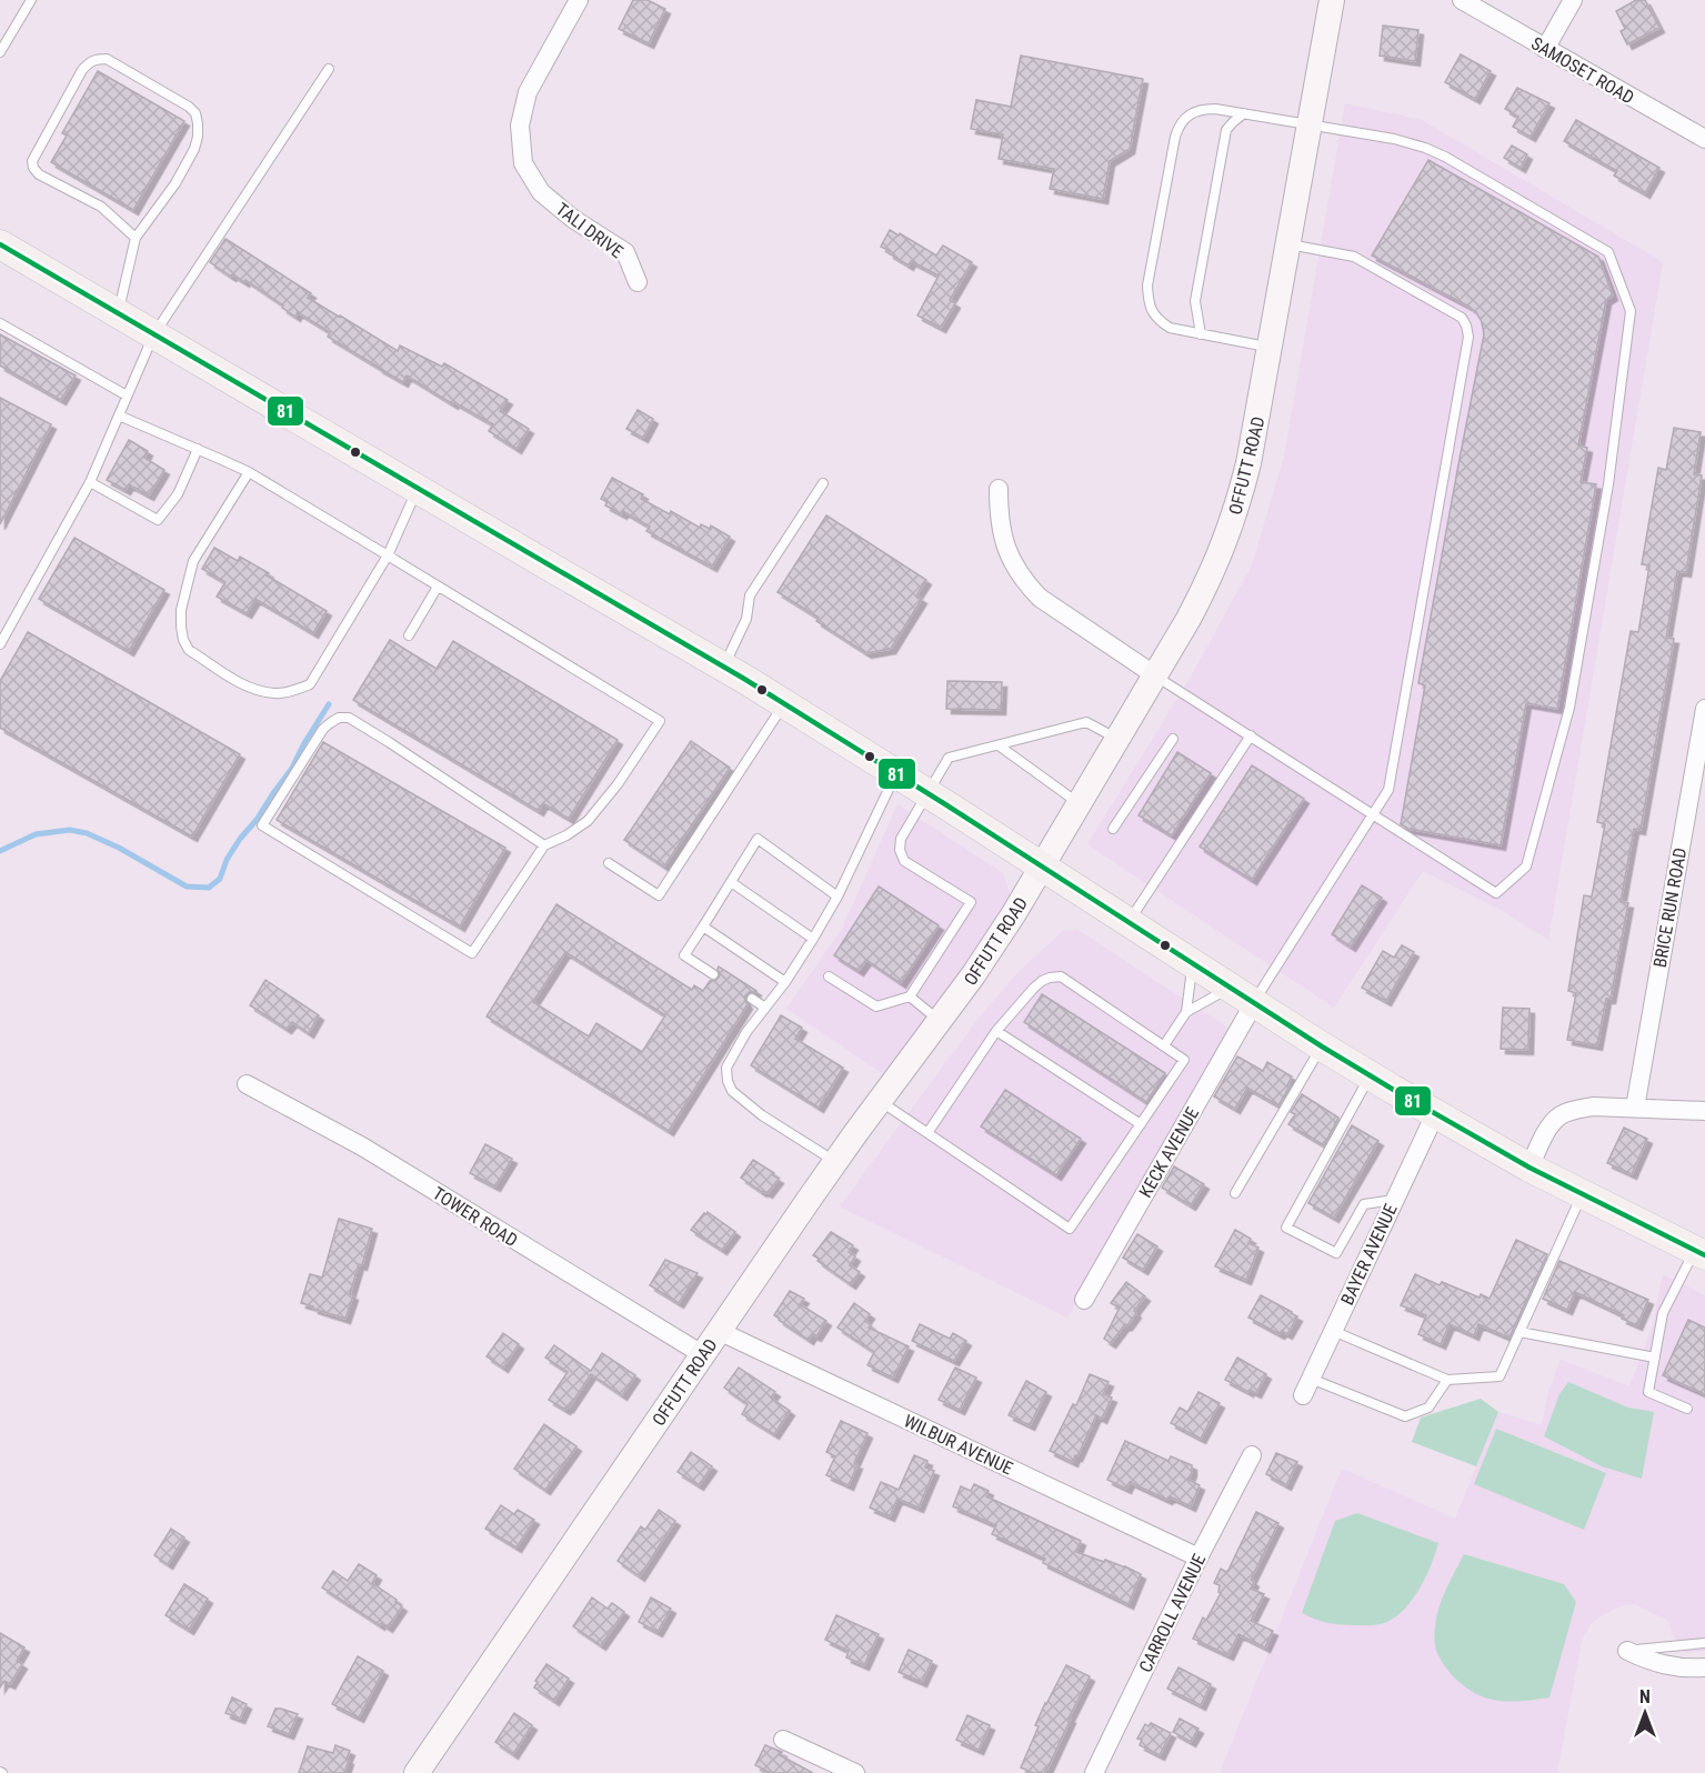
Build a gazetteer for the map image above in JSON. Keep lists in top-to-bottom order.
{
  "streets": {
    "street": [
      "SAMOSET ROAD",
      "TALI DRIVE",
      "OFFUTT ROAD",
      "BRICE RUN ROAD",
      "KECK AVENUE",
      "TOWER ROAD",
      "BAYER AVENUE",
      "WILBUR AVENUE",
      "CARROLL AVENUE"
    ]
  },
  "crossings": [
    ["OFFUTT ROAD", "TOWER ROAD"],
    ["OFFUTT ROAD", "WILBUR AVENUE"],
    ["WILBUR AVENUE", "CARROLL AVENUE"]
  ],
  "lines": ["transit line 81"],
  "north": "top"
}
